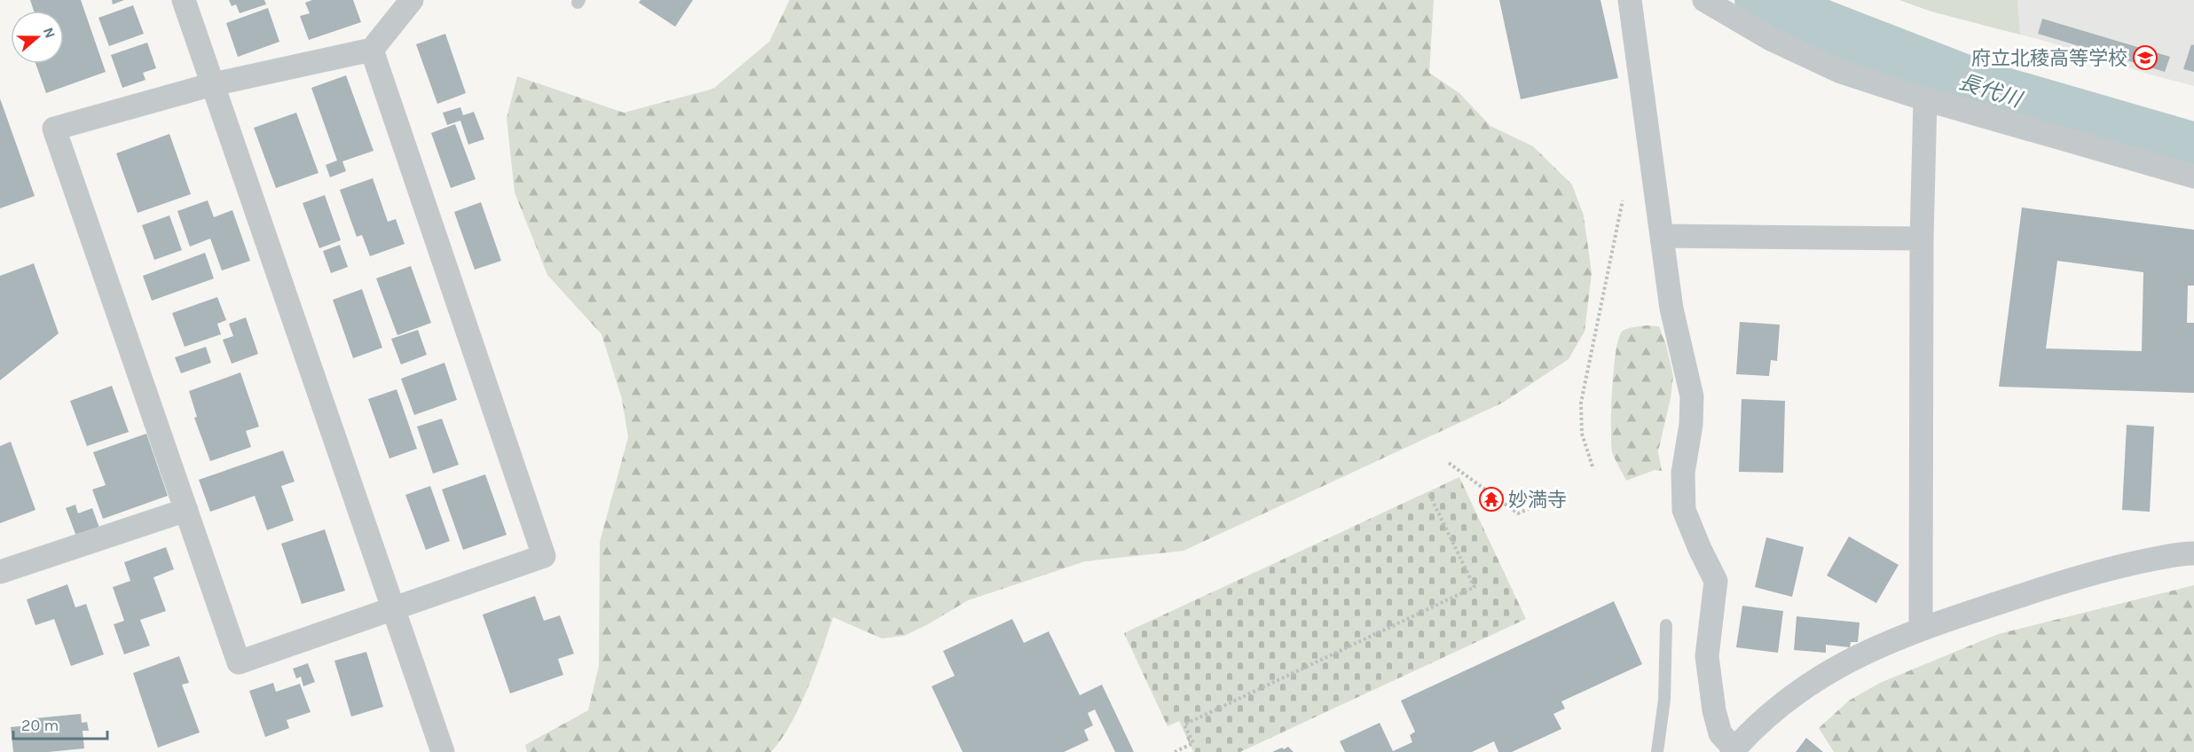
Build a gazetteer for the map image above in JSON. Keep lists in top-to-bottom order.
{
  "water": ["長代川"],
  "places": {
    "school or university": ["府立北稜高等学校"],
    "temple": ["妙満寺"]
  },
  "scale_bar": "20 m",
  "north": "right"
}
